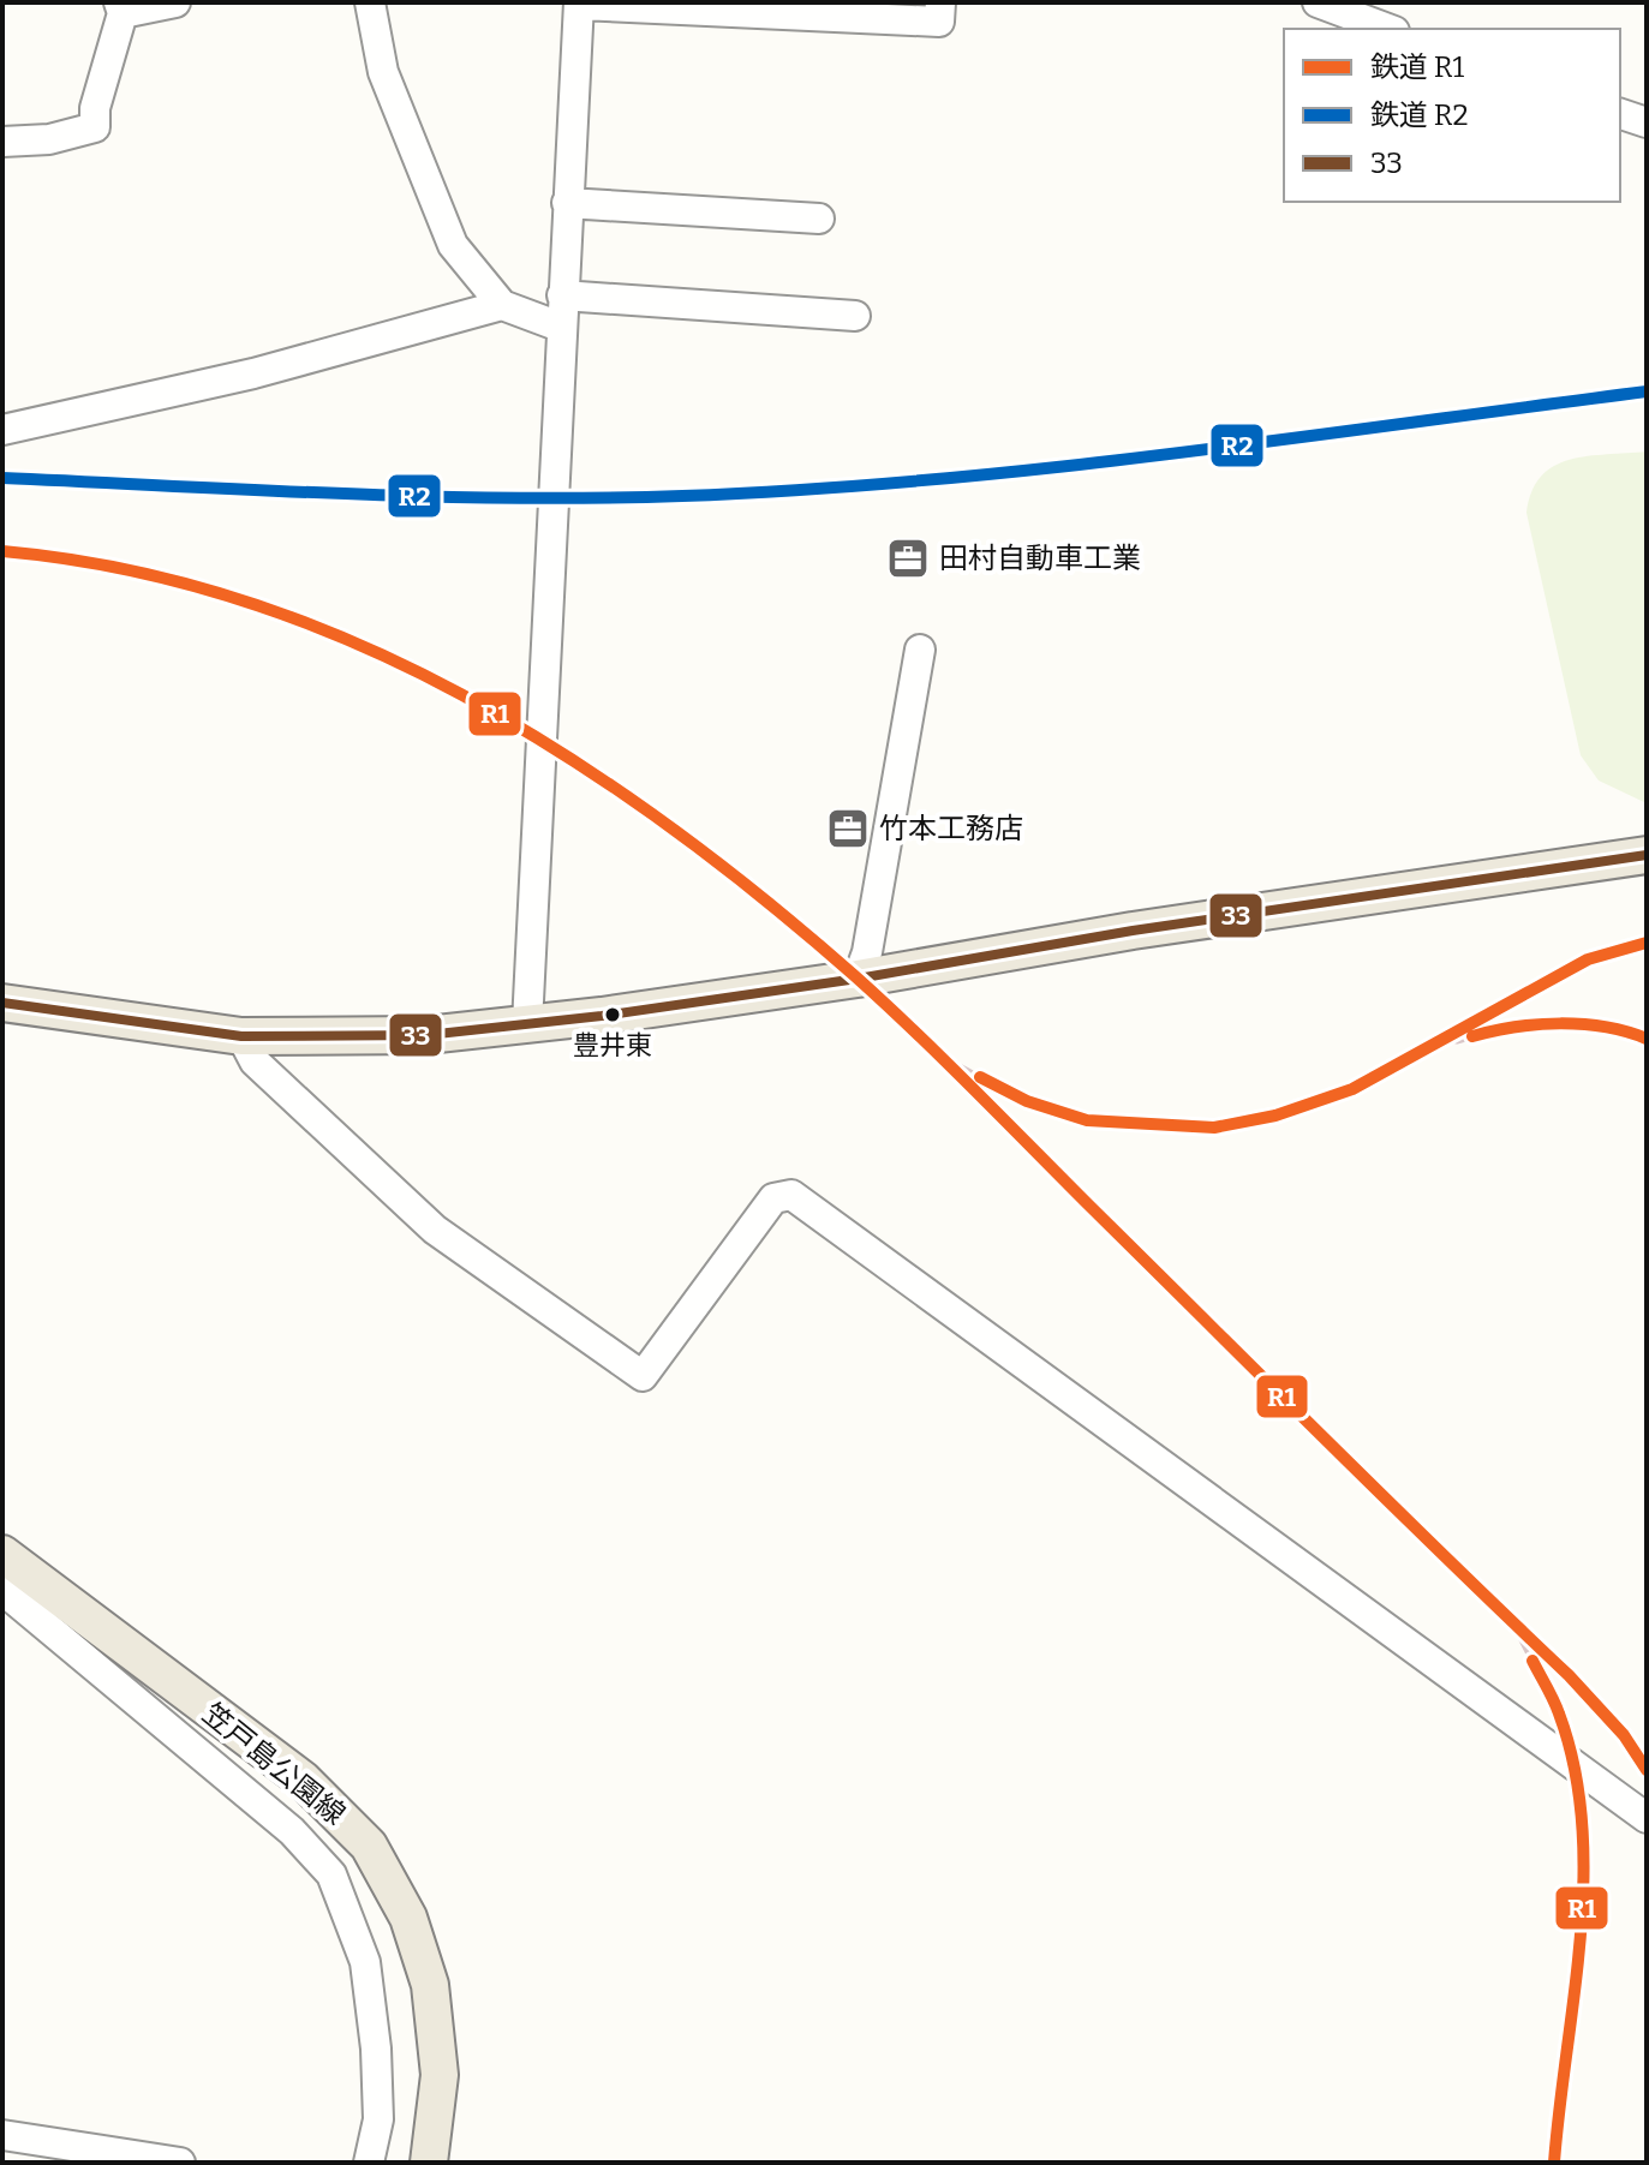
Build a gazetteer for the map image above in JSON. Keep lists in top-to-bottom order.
{
  "streets": {
    "main road": ["笠戸島公園線"]
  },
  "places": {
    "office": ["田村自動車工業", "竹本工務店"],
    "other": ["豊井東"]
  },
  "lines": ["rail line R2", "rail line R1", "transit line 33"],
  "legend": ["鉄道 R1", "鉄道 R2", "33"]
}
